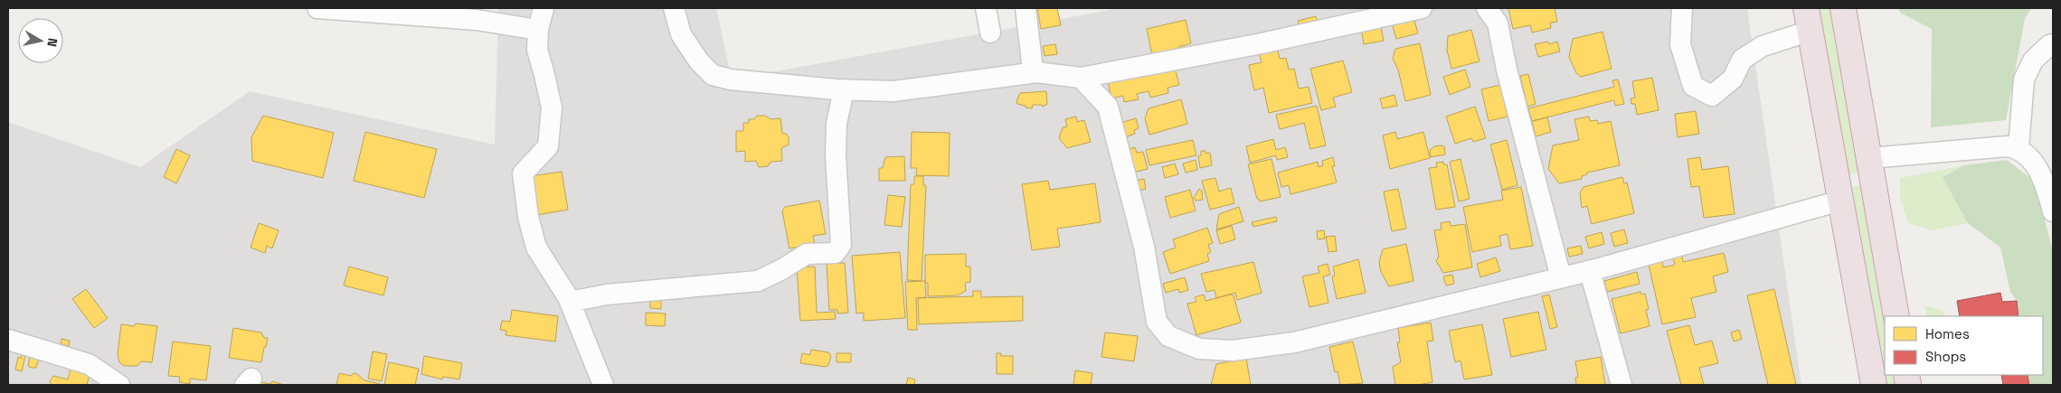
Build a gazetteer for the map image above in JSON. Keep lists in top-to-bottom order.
{
  "legend": ["Homes", "Shops"],
  "north": "right"
}
